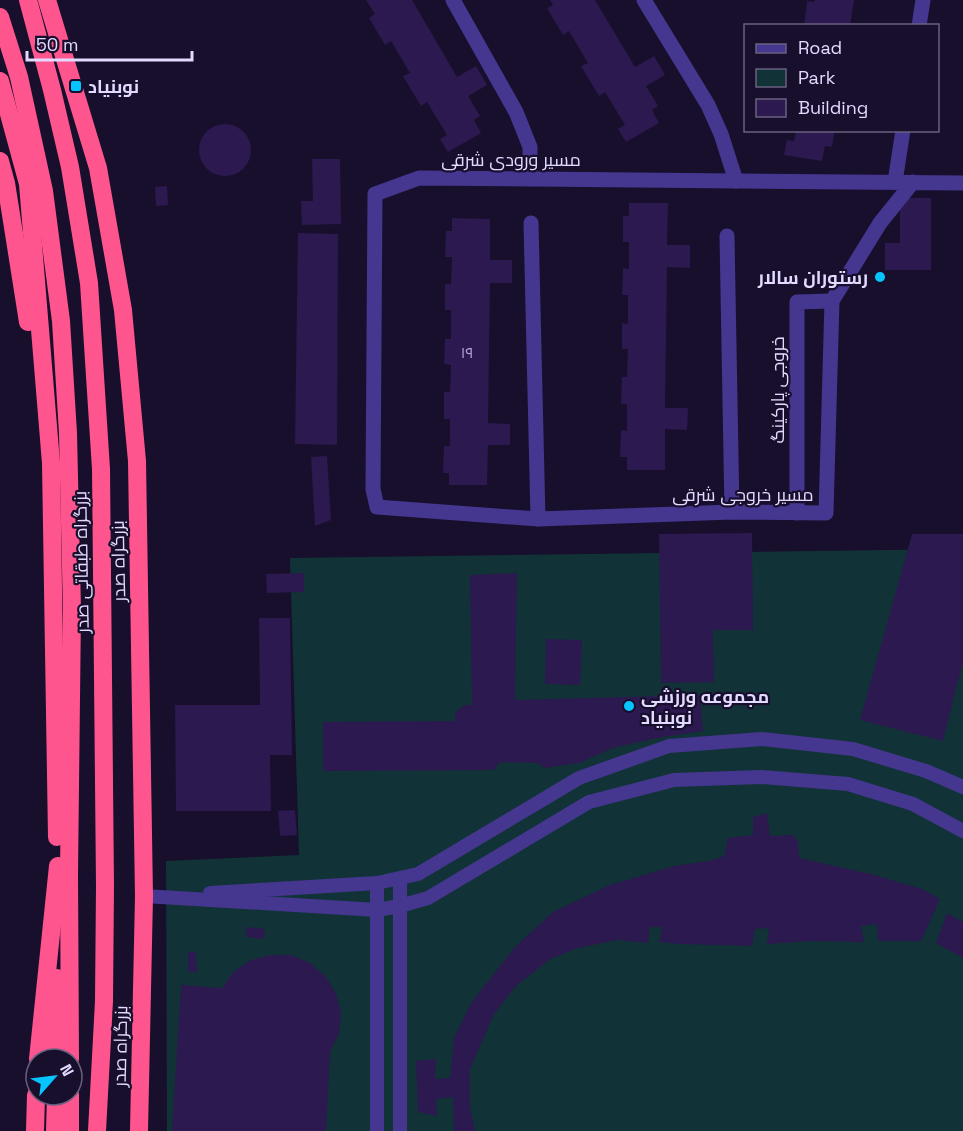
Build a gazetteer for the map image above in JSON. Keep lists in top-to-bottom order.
{
  "streets": {
    "highway": ["بزرگراه صدر", "بزرگراه طبقاتی صدر"],
    "street": ["مسیر ورودی شرقی", "خروجی پارکینگ", "مسیر خروجی شرقی"]
  },
  "crossings": [
    ["مسیر ورودی شرقی", "مسیر خروجی شرقی"],
    ["خروجی پارکینگ", "مسیر خروجی شرقی"]
  ],
  "places": {
    "transit": ["نوبنیاد"],
    "other": ["رستوران سالار", "مجموعه ورزشی نوبنیاد"]
  },
  "house_numbers": ["۱۹"],
  "legend": ["Road", "Park", "Building"],
  "scale_bar": "50 m",
  "north": "top right"
}
